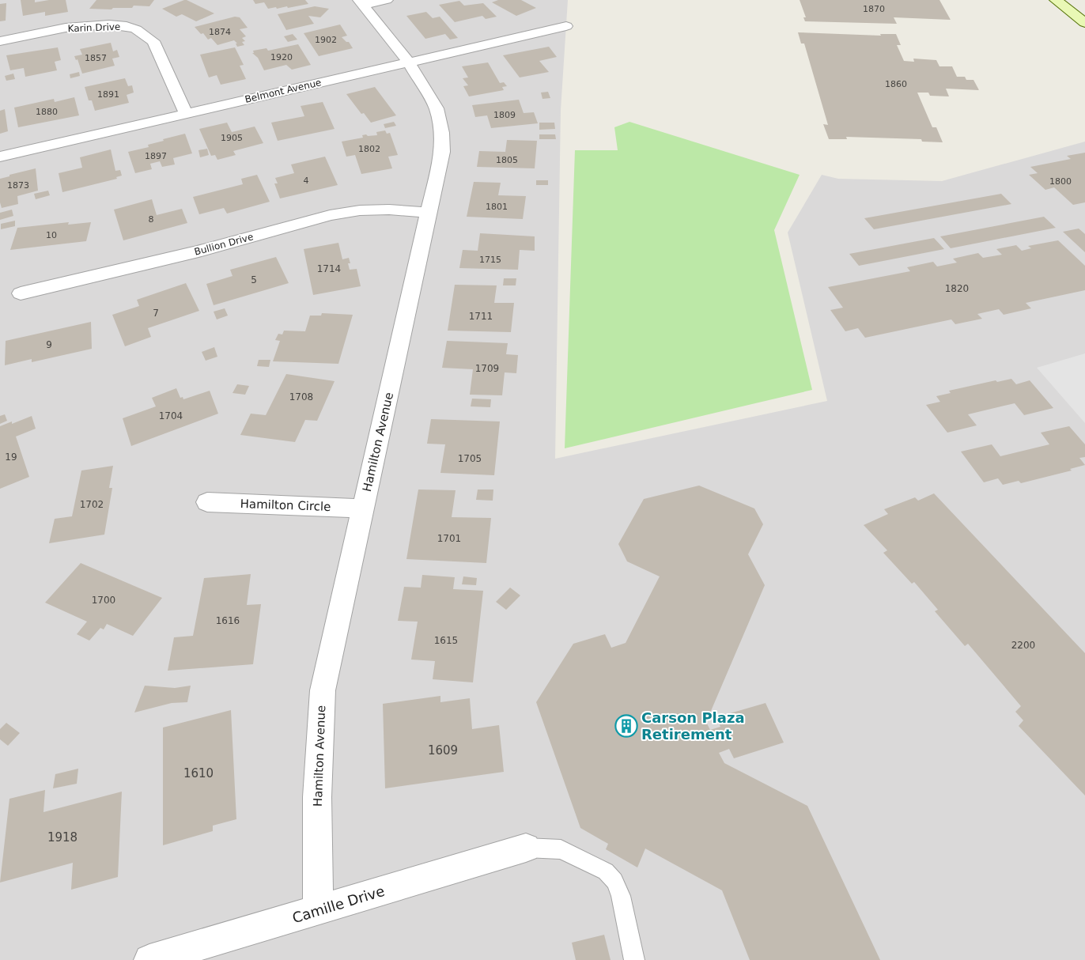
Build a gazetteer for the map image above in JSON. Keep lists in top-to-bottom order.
{
  "streets": {
    "street": [
      "Karin Drive",
      "Belmont Avenue",
      "Bullion Drive",
      "Hamilton Avenue",
      "Hamilton Circle",
      "Camille Drive"
    ]
  },
  "crossings": [
    ["Karin Drive", "Belmont Avenue"],
    ["Belmont Avenue", "Hamilton Avenue"],
    ["Bullion Drive", "Hamilton Avenue"],
    ["Hamilton Avenue", "Hamilton Circle"],
    ["Hamilton Avenue", "Camille Drive"]
  ],
  "places": {
    "building": ["Carson Plaza Retirement"]
  },
  "house_numbers": [
    "1870",
    "1874",
    "1902",
    "1920",
    "1857",
    "1860",
    "1891",
    "1880",
    "1809",
    "1905",
    "1802",
    "1897",
    "1805",
    "4",
    "1800",
    "1873",
    "1801",
    "8",
    "10",
    "1715",
    "1714",
    "5",
    "1820",
    "7",
    "1711",
    "9",
    "1709",
    "1708",
    "1704",
    "19",
    "1705",
    "1702",
    "1701",
    "1700",
    "1616",
    "1615",
    "2200",
    "1609",
    "1610",
    "1918"
  ]
}
